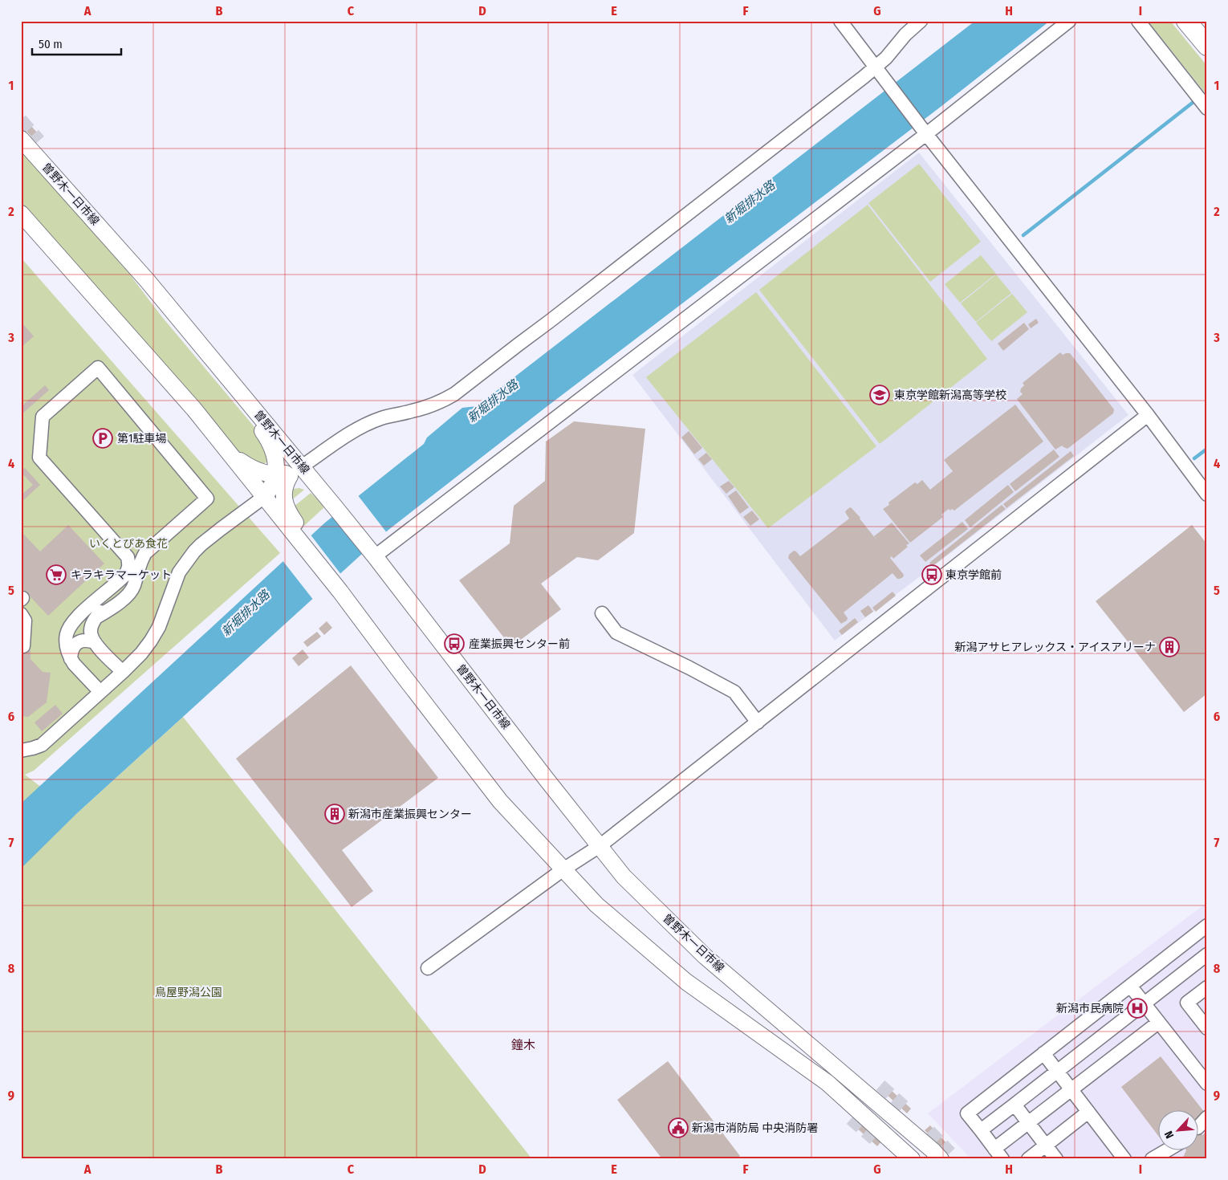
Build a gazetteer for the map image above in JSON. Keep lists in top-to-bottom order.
{
  "streets": {
    "main road": ["曽野木一日市線"]
  },
  "districts": ["鐘木"],
  "water": ["新堀排水路"],
  "parks": ["いくとぴあ食花", "鳥屋野潟公園"],
  "places": {
    "school or university": ["東京学館新潟高等学校"],
    "parking": ["第1駐車場"],
    "supermarket": ["キラキラマーケット"],
    "bus stop": ["東京学館前", "産業振興センター前"],
    "building": ["新潟アサヒアレックス・アイスアリーナ", "新潟市産業振興センター"],
    "hospital": ["新潟市民病院"],
    "public building": ["新潟市消防局 中央消防署"]
  },
  "scale_bar": "50 m",
  "north": "bottom left",
  "grid": {
    "columns": [
      "A",
      "B",
      "C",
      "D",
      "E",
      "F",
      "G",
      "H",
      "I"
    ],
    "rows": [
      "1",
      "2",
      "3",
      "4",
      "5",
      "6",
      "7",
      "8",
      "9"
    ]
  }
}
